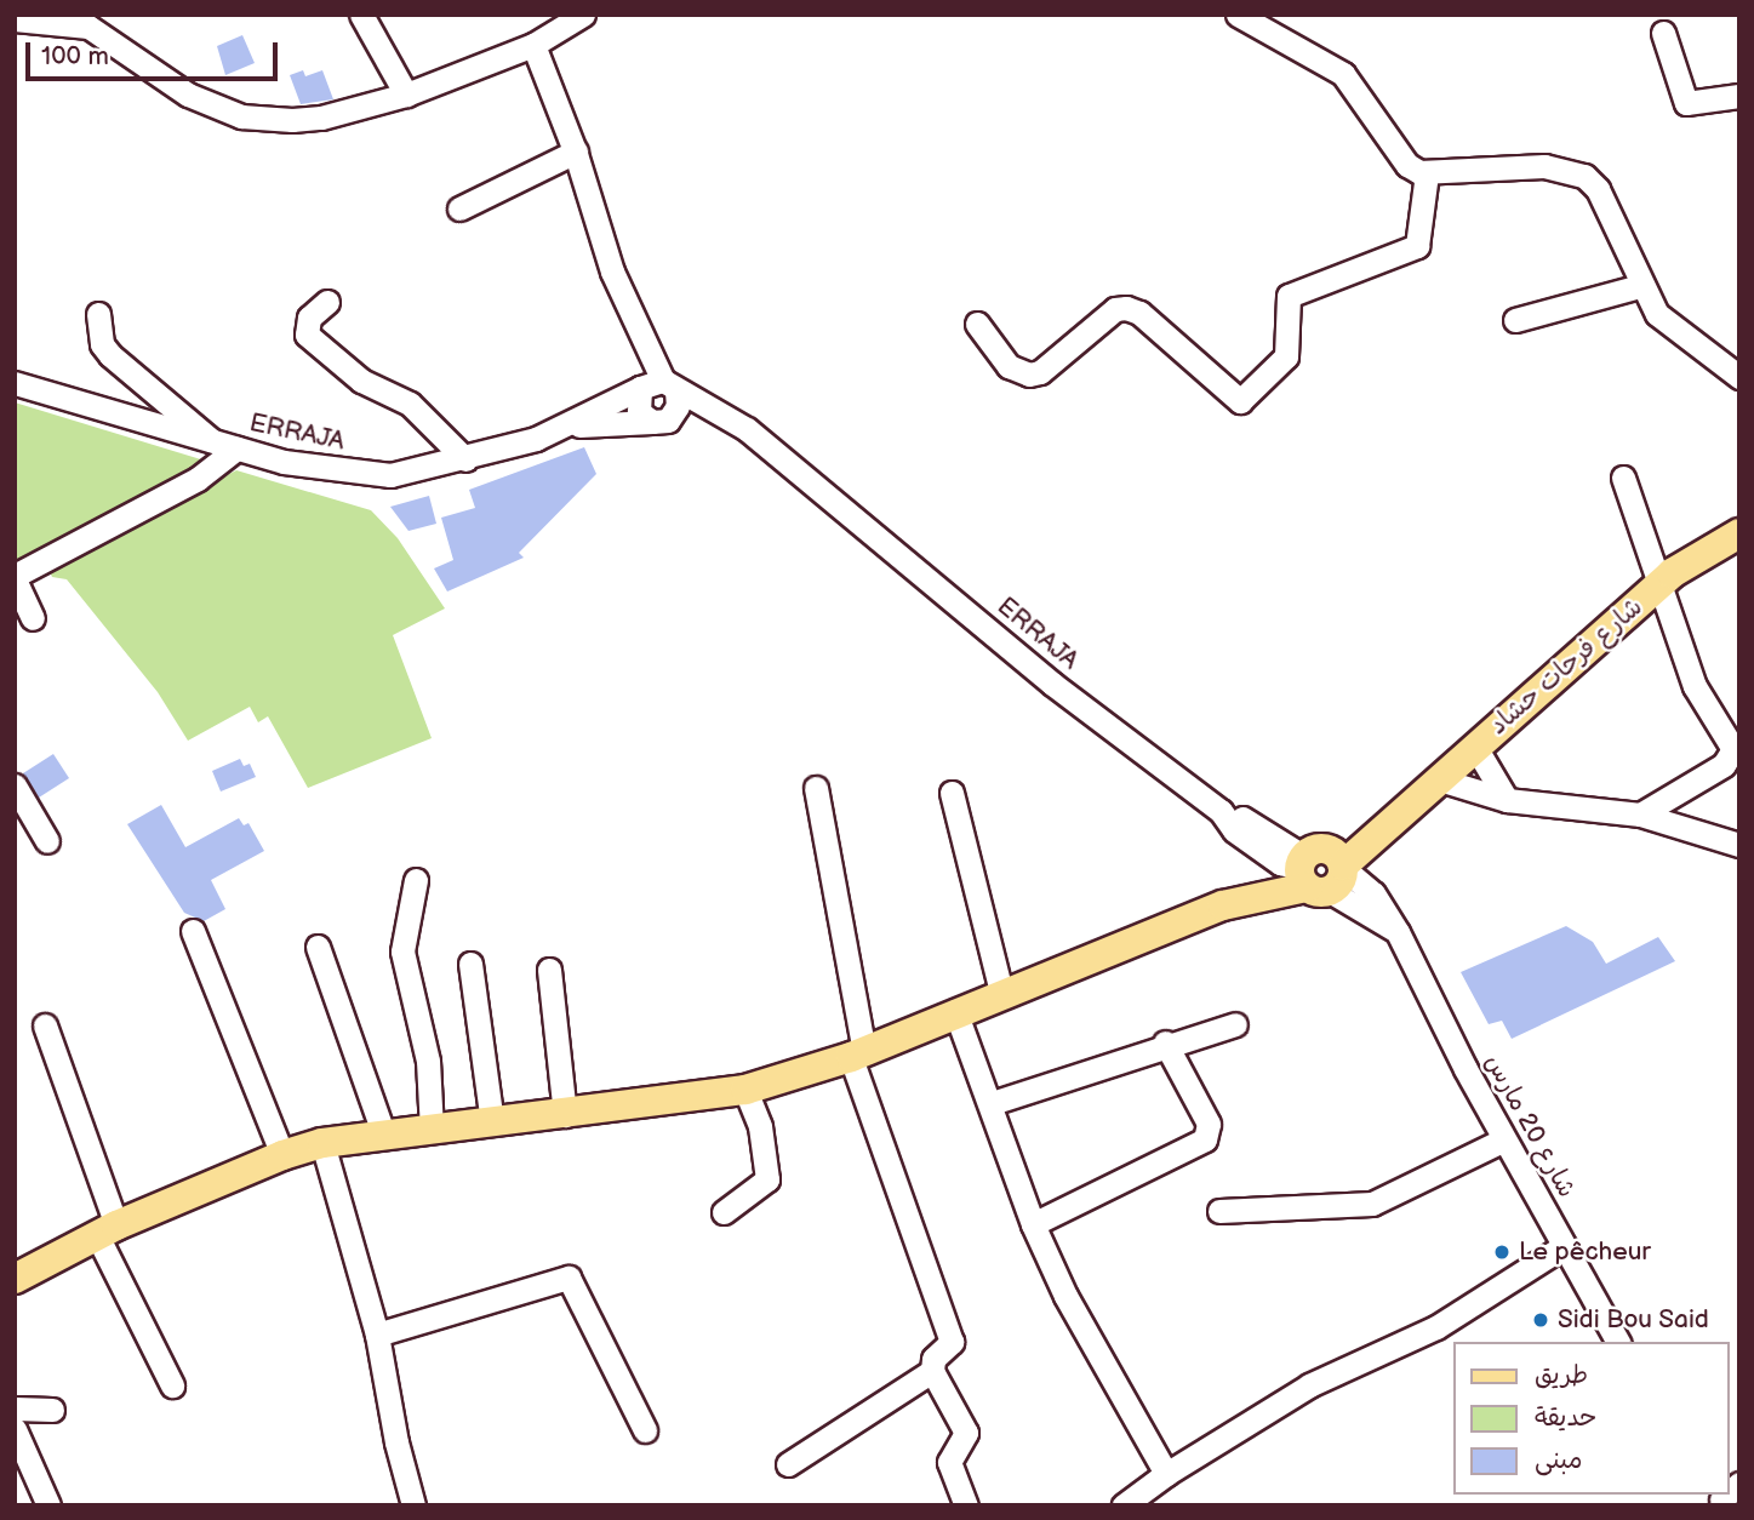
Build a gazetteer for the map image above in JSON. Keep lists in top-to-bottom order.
{
  "streets": {
    "main road": ["شارع فرحات حشاد"],
    "street": ["ERRAJA", "شارع 20 مارس"]
  },
  "crossings": [
    ["ERRAJA", "شارع فرحات حشاد"],
    ["ERRAJA", "شارع 20 مارس"],
    ["شارع فرحات حشاد", "شارع 20 مارس"]
  ],
  "places": ["Le pêcheur", "Sidi Bou Said"],
  "legend": ["طريق", "حديقة", "مبنى"],
  "scale_bar": "100 m"
}
